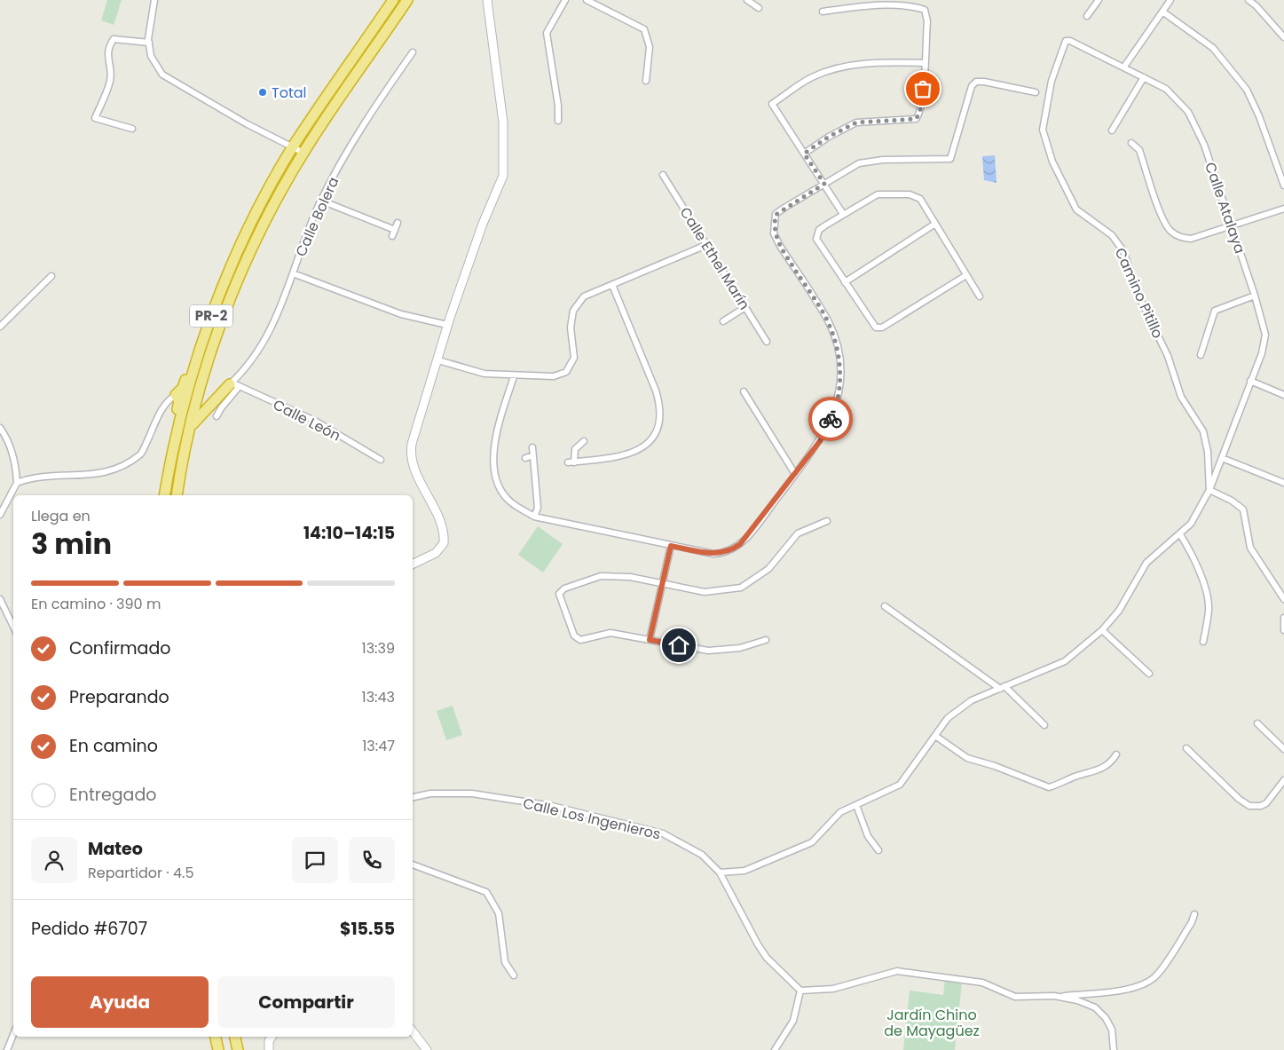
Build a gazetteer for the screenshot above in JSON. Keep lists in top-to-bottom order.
{
  "streets": {
    "highway": ["PR-2"],
    "street": [
      "Calle Atalaya",
      "Calle Bolera",
      "Calle Ethel Marín",
      "Camino Pitillo",
      "Calle León",
      "Calle Los Ingenieros"
    ]
  },
  "crossings": [
    ["Calle Atalaya", "Camino Pitillo"],
    ["Calle Atalaya", "Calle Los Ingenieros"],
    ["Calle Bolera", "Calle León"]
  ],
  "parks": ["Jardín Chino de Mayagüez"],
  "places": ["Total"],
  "page": {
    "heading": ["3 min", "Llega en", "14:10–14:15"],
    "panel": [
      "Mateo",
      "Repartidor · 4.5",
      "Pedido #6707",
      "$15.55"
    ],
    "bar": "En camino · 390 m",
    "list": [
      ["Confirmado", "13:39"],
      ["Preparando", "13:43"],
      ["En camino", "13:47"],
      "Entregado"
    ],
    "buttons": ["Ayuda", "Compartir"]
  }
}
